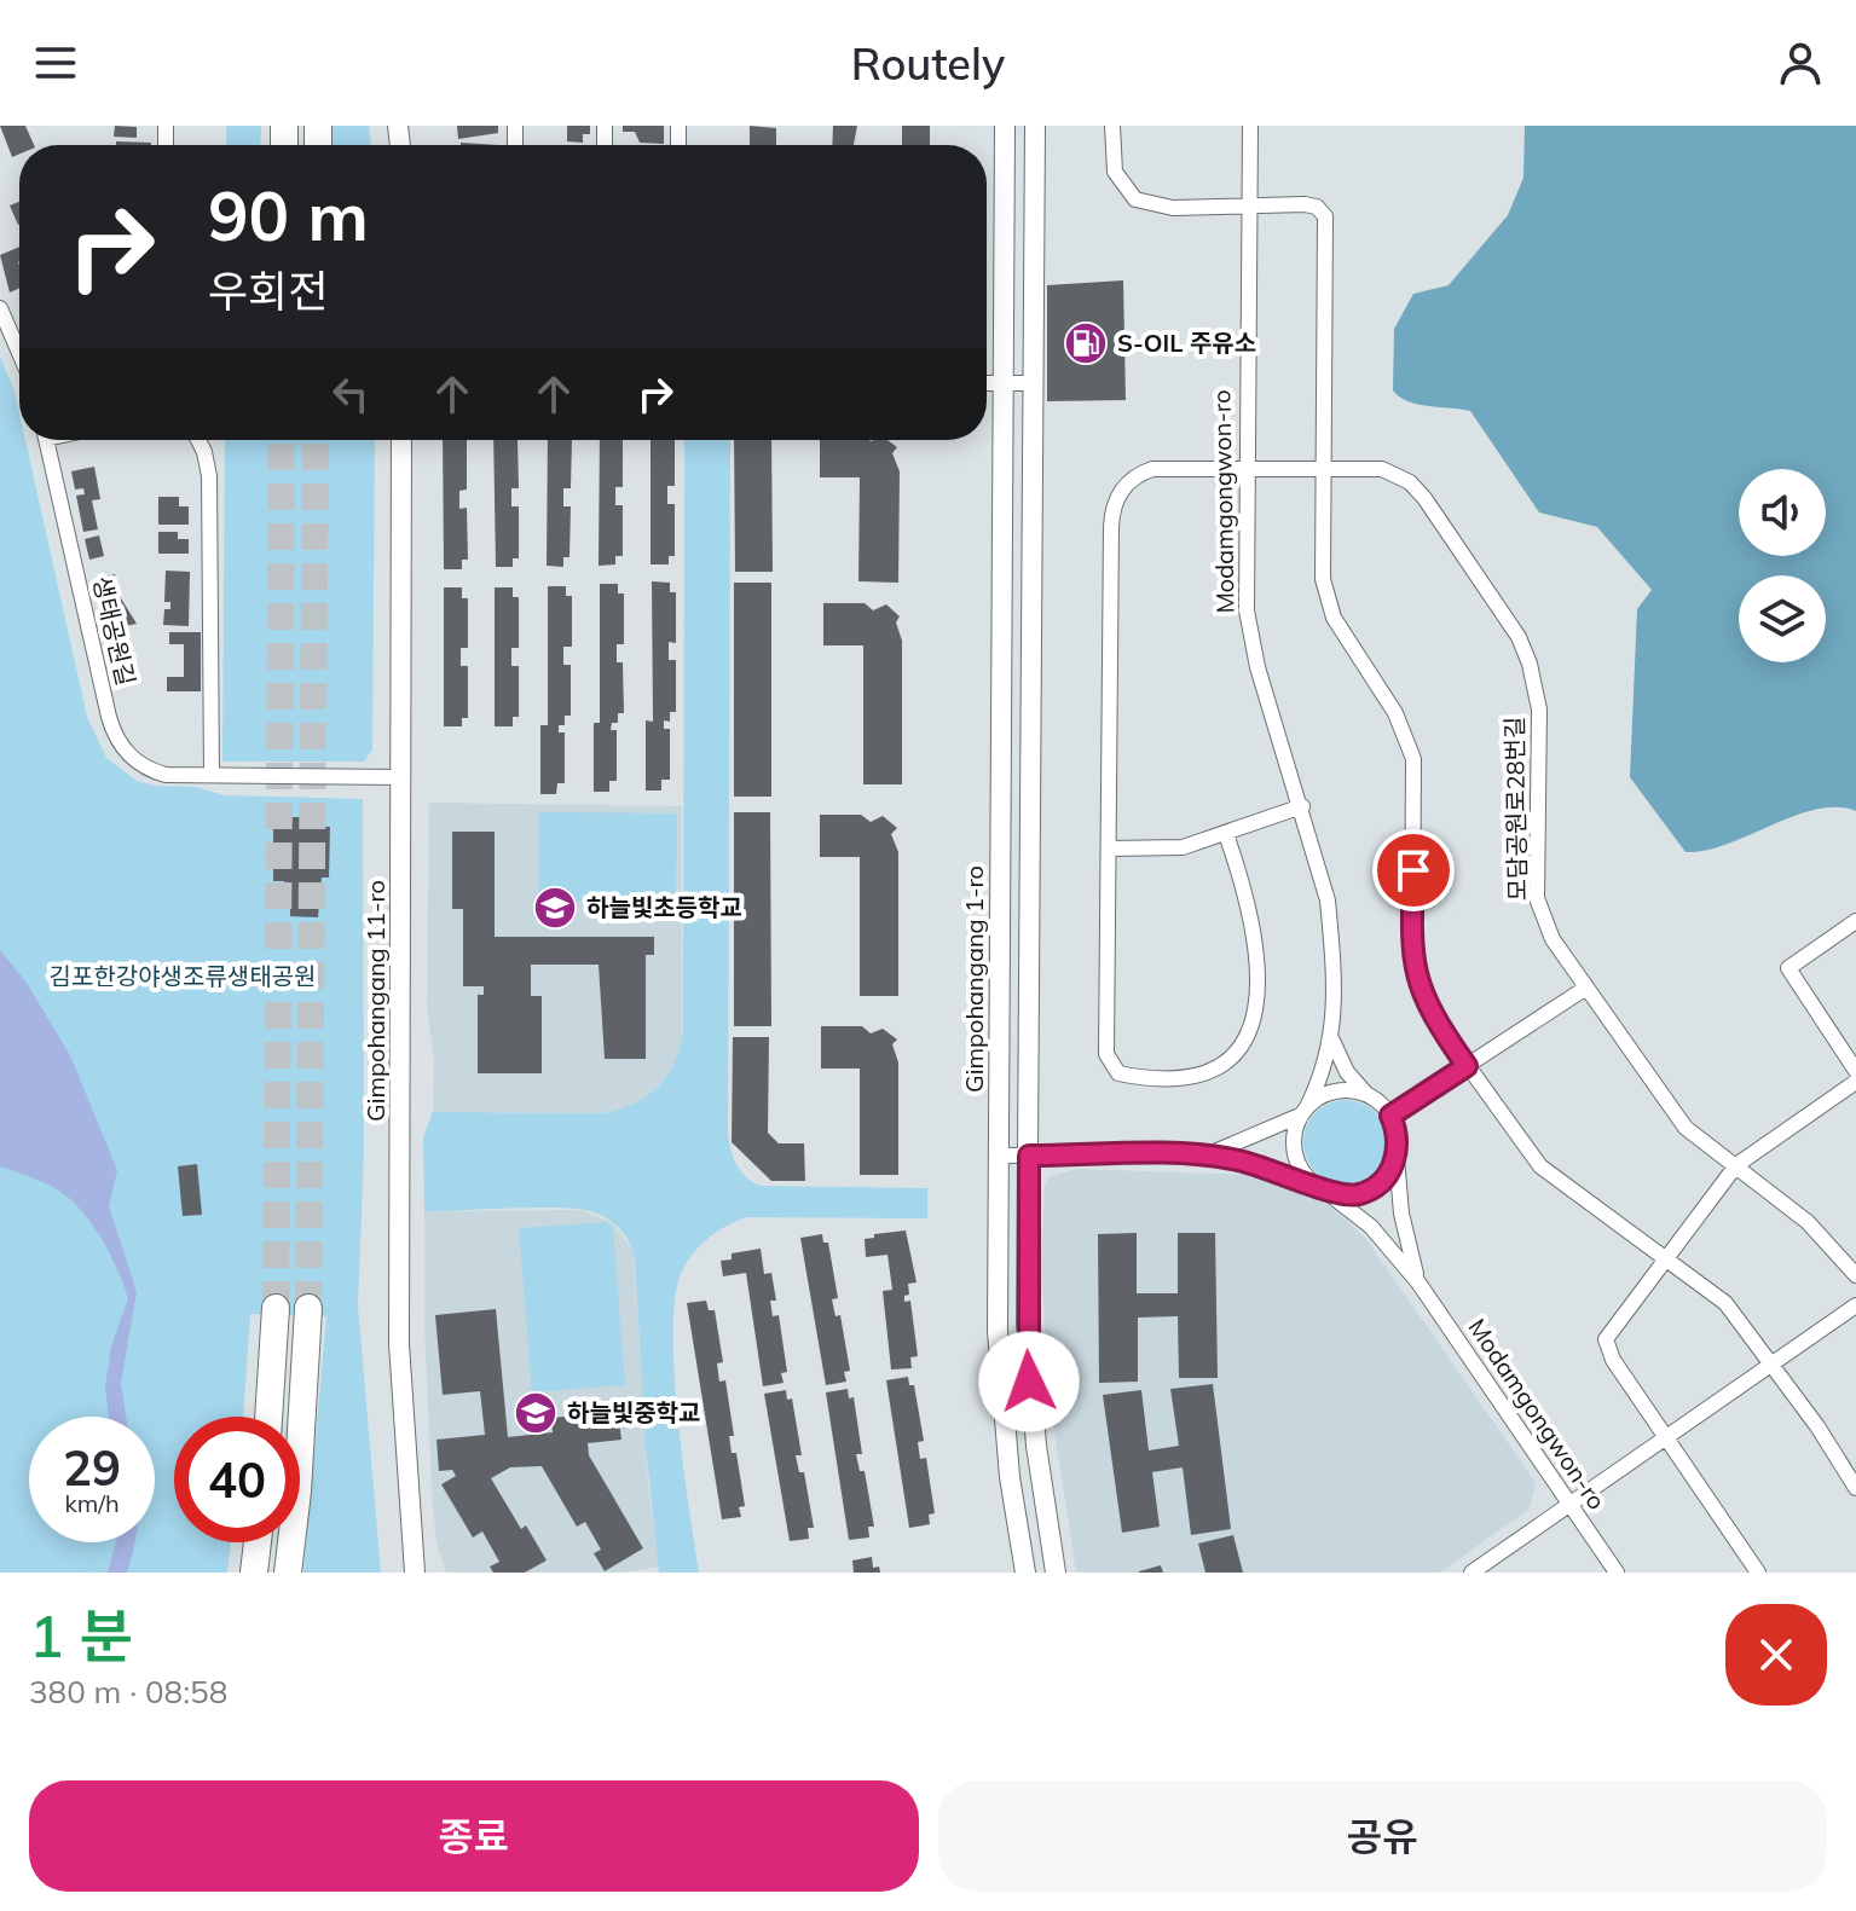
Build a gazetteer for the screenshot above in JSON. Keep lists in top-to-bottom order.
{
  "streets": {
    "street": [
      "Modamgongwon-ro",
      "생태공원길",
      "모담공원로28번길",
      "Gimpohangang 1-ro",
      "Gimpohangang 11-ro"
    ]
  },
  "crossings": [
    ["Modamgongwon-ro", "모담공원로28번길"],
    ["생태공원길", "Gimpohangang 11-ro"]
  ],
  "parks": ["김포한강야생조류생태공원"],
  "places": {
    "fuel station": ["S-OIL 주유소"],
    "school or university": ["하늘빛초등학교", "하늘빛중학교"]
  },
  "page": {
    "header": "Routely",
    "turn": ["90 m", "우회전"],
    "speed": "29 km/h",
    "limit": "40",
    "heading": ["1 분", "380 m · 08:58"],
    "buttons": ["종료", "공유"]
  }
}
